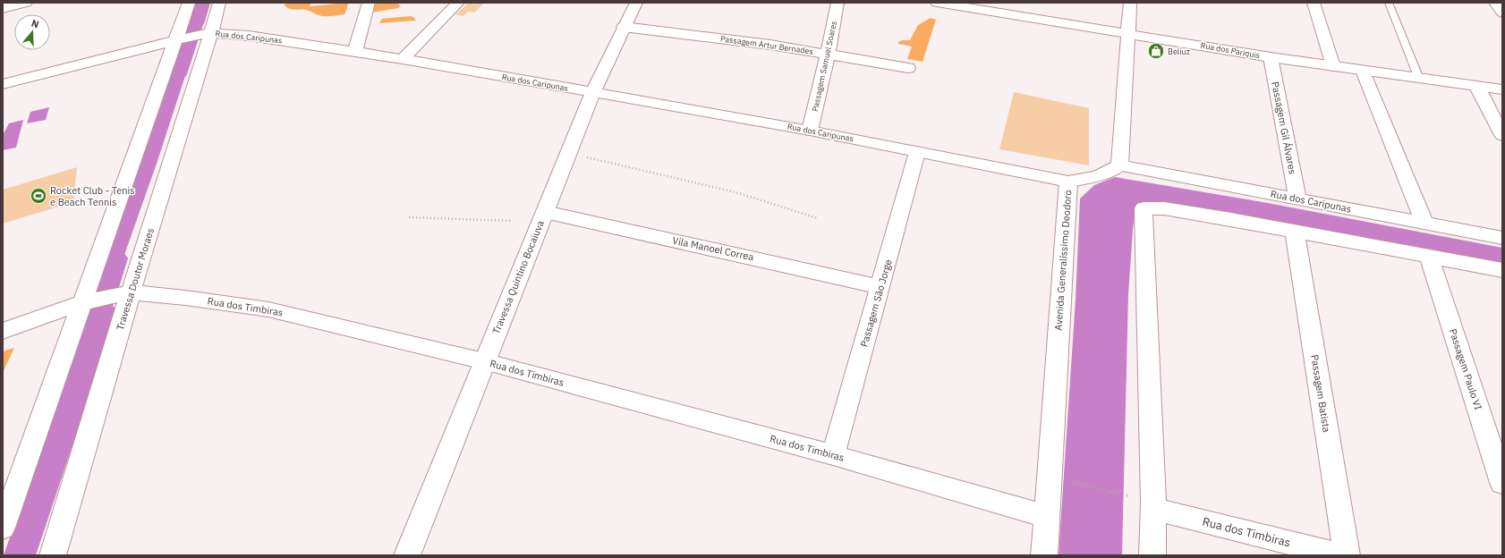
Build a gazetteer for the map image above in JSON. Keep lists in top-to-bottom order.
{
  "streets": {
    "street": [
      "Rua dos Caripunas",
      "Passagem Artur Bernades",
      "Rua dos Pariquis",
      "Passagem Samuel Soares",
      "Passagem Gil Álvares",
      "Vila Manoel Correa",
      "Avenida Generalíssimo Deodoro",
      "Travessa Quintino Bocaiuva",
      "Travessa Doutor Moraes",
      "Passagem São Jorge",
      "Rua dos Timbiras",
      "Passagem Paulo VI",
      "Passagem Batista"
    ]
  },
  "crossings": [
    ["Rua dos Caripunas", "Passagem Samuel Soares"],
    ["Rua dos Caripunas", "Passagem Gil Álvares"],
    ["Rua dos Caripunas", "Avenida Generalíssimo Deodoro"],
    ["Rua dos Caripunas", "Travessa Quintino Bocaiuva"],
    ["Rua dos Caripunas", "Travessa Doutor Moraes"],
    ["Rua dos Caripunas", "Passagem São Jorge"],
    ["Passagem Artur Bernades", "Passagem Samuel Soares"],
    ["Passagem Artur Bernades", "Travessa Quintino Bocaiuva"],
    ["Rua dos Pariquis", "Passagem Gil Álvares"],
    ["Vila Manoel Correa", "Travessa Quintino Bocaiuva"],
    ["Vila Manoel Correa", "Passagem São Jorge"],
    ["Avenida Generalíssimo Deodoro", "Rua dos Timbiras"],
    ["Travessa Quintino Bocaiuva", "Rua dos Timbiras"],
    ["Travessa Doutor Moraes", "Rua dos Timbiras"],
    ["Passagem São Jorge", "Rua dos Timbiras"]
  ],
  "places": {
    "shop": ["Beliuz"],
    "sports": ["Rocket Club - Tenis e Beach Tennis"]
  },
  "north": "top"
}
